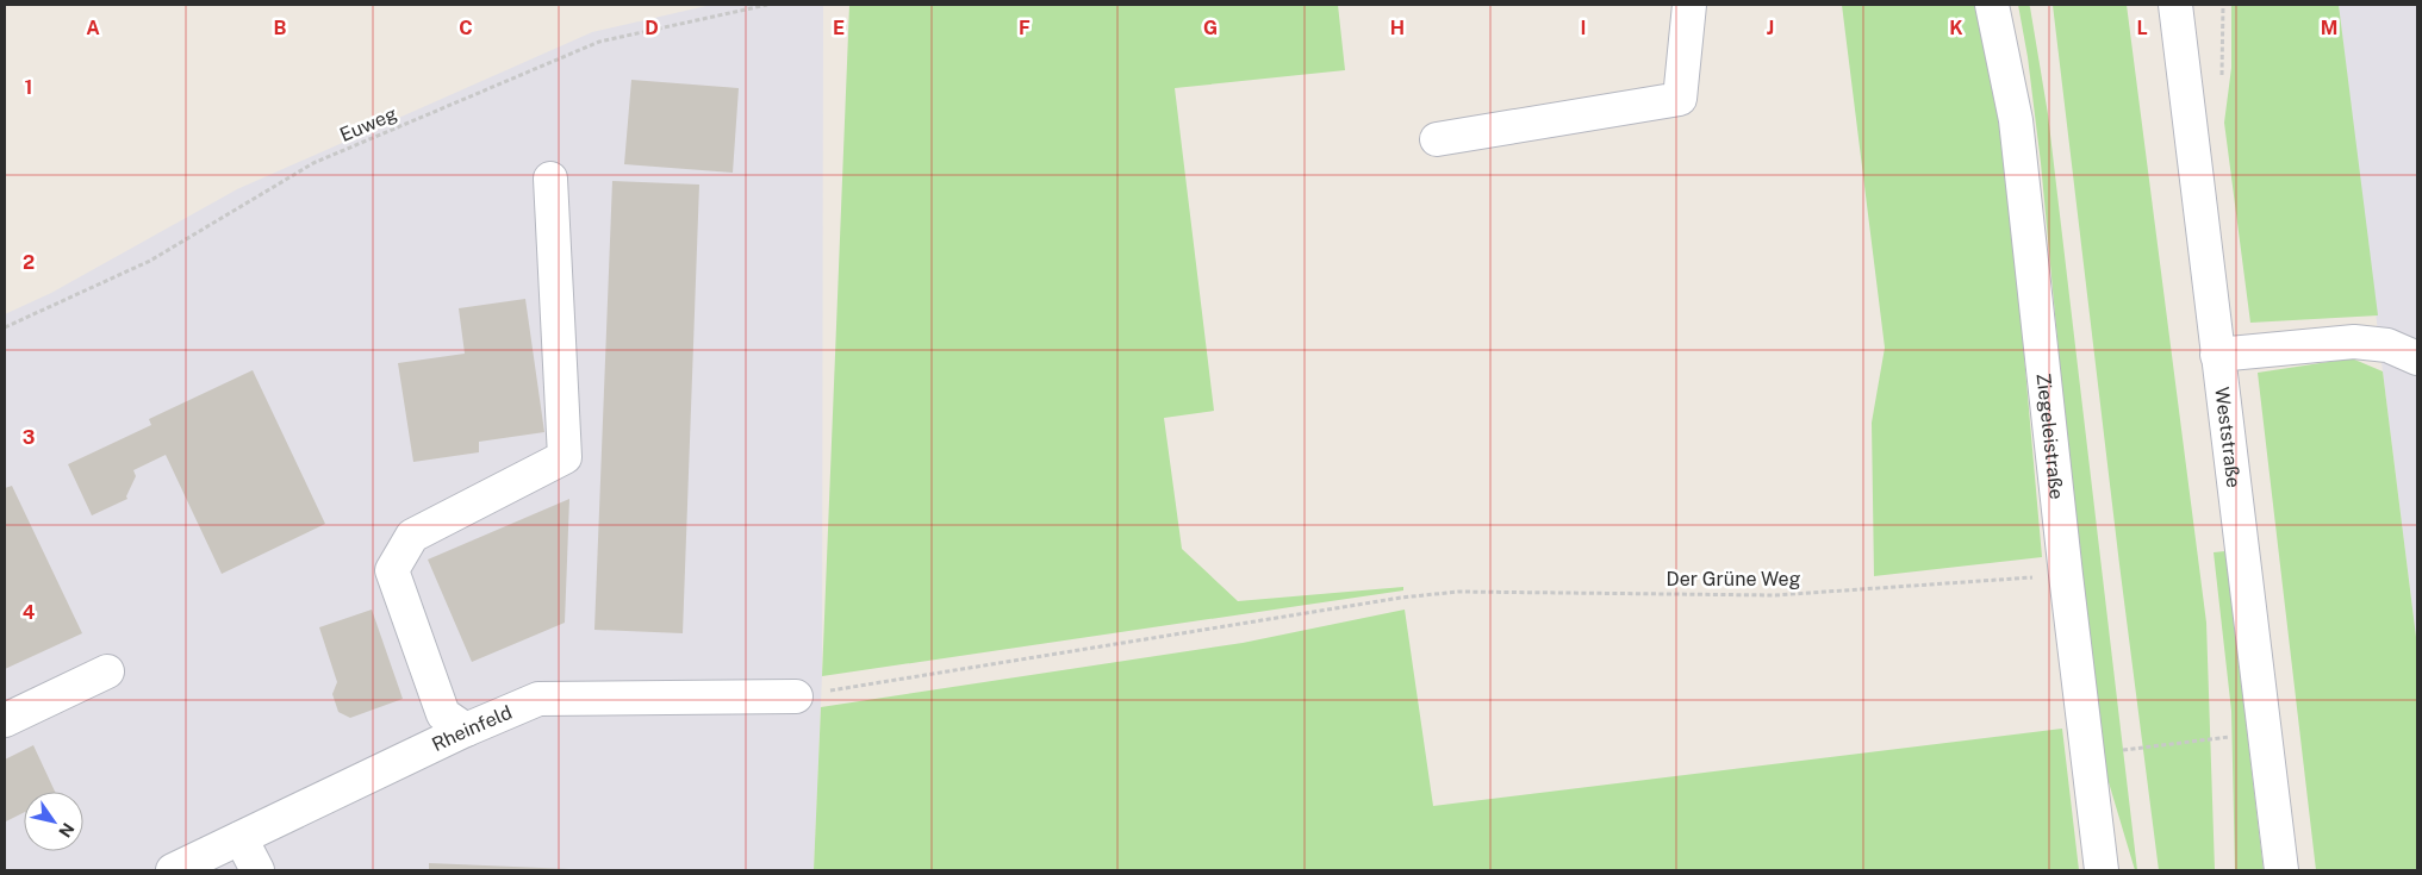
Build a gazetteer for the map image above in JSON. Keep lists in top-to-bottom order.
{
  "streets": {
    "street": ["Ziegeleistraße", "Weststraße", "Rheinfeld"],
    "path": ["Euweg", "Der Grüne Weg"]
  },
  "crossings": [
    ["Ziegeleistraße", "Der Grüne Weg"],
    ["Der Grüne Weg", "Rheinfeld"]
  ],
  "north": "bottom right",
  "grid": {
    "columns": [
      "A",
      "B",
      "C",
      "D",
      "E",
      "F",
      "G",
      "H",
      "I",
      "J",
      "K",
      "L",
      "M"
    ],
    "rows": [
      "1",
      "2",
      "3",
      "4"
    ]
  }
}
